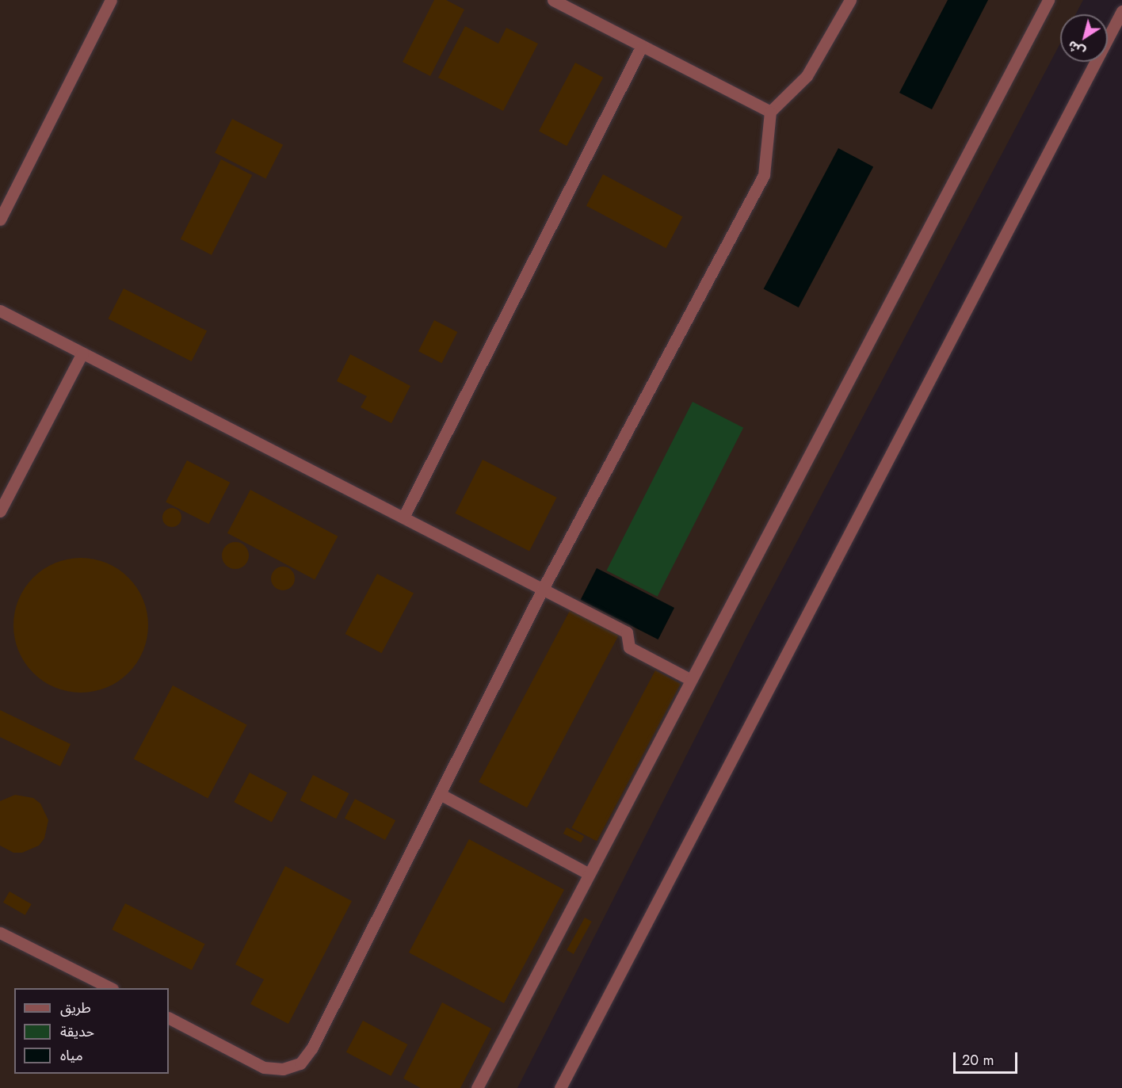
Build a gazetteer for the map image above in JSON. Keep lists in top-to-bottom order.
{
  "legend": ["طريق", "حديقة", "مياه"],
  "scale_bar": "20 m",
  "north": "bottom left"
}
